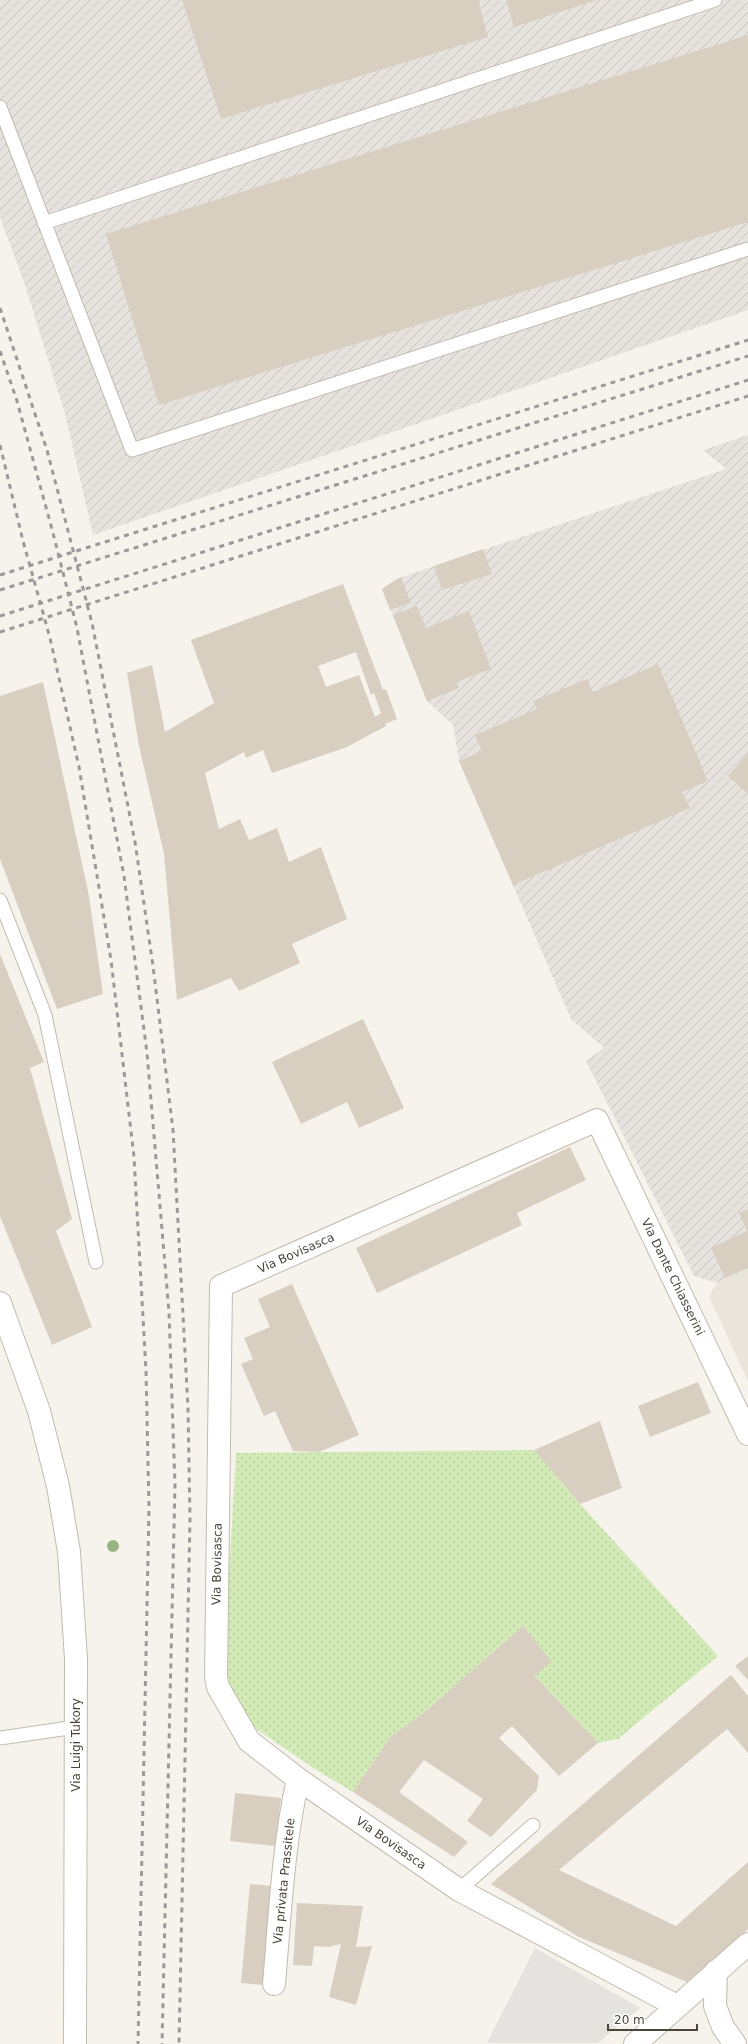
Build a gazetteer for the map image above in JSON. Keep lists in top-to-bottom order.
{
  "streets": {
    "street": [
      "Via Bovisasca",
      "Via Dante Chiasserini",
      "Via Luigi Tukory",
      "Via privata Prassitele"
    ]
  },
  "crossings": [
    ["Via Bovisasca", "Via Dante Chiasserini"],
    ["Via Bovisasca", "Via privata Prassitele"]
  ],
  "scale_bar": "20 m"
}
